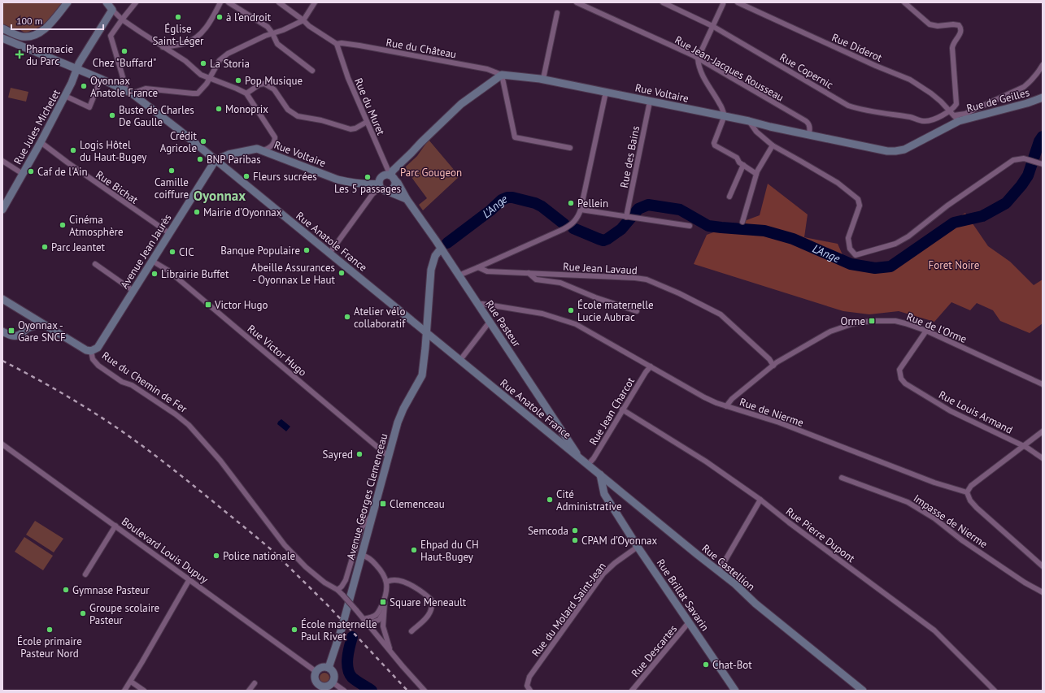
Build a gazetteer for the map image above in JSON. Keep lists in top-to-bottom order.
{
  "streets": {
    "main road": [
      "Rue Voltaire",
      "Rue de Geilles",
      "Rue Jules Michelet",
      "Rue Anatole France",
      "Avenue Jean Jaurès",
      "Rue Pasteur",
      "Rue du Chemin de Fer",
      "Avenue Georges Clemenceau",
      "Rue Castellion",
      "Rue Brillat Savarin"
    ],
    "street": [
      "Rue Diderot",
      "Rue du Château",
      "Rue Jean-Jacques Rousseau",
      "Rue Copernic",
      "Rue du Muret",
      "Rue des Bains",
      "Rue Bichat",
      "Rue Jean Lavaud",
      "Rue de l'Orme",
      "Rue Victor Hugo",
      "Rue Jean Charcot",
      "Rue de Nierme",
      "Rue Louis Armand",
      "Impasse de Nierme",
      "Rue Pierre Dupont",
      "Boulevard Louis Dupuy",
      "Rue du Molard Saint-Jean",
      "Rue Descartes"
    ]
  },
  "crossings": [
    ["Rue Diderot", "Rue Copernic"],
    ["Rue Diderot", "Rue Voltaire"],
    ["Rue Diderot", "Rue de Geilles"],
    ["Rue du Château", "Rue Voltaire"],
    ["Rue du Château", "Rue du Muret"],
    ["Rue Jean-Jacques Rousseau", "Rue Voltaire"],
    ["Rue Voltaire", "Rue de Geilles"],
    ["Rue Voltaire", "Rue du Muret"],
    ["Rue Voltaire", "Rue des Bains"],
    ["Rue Voltaire", "Rue Anatole France"],
    ["Rue Voltaire", "Avenue Jean Jaurès"],
    ["Rue Voltaire", "Rue Pasteur"],
    ["Rue du Muret", "Rue Pasteur"],
    ["Rue Jules Michelet", "Rue Bichat"],
    ["Rue Jules Michelet", "Rue Anatole France"],
    ["Rue Bichat", "Avenue Jean Jaurès"],
    ["Rue Anatole France", "Avenue Jean Jaurès"],
    ["Rue Anatole France", "Rue Pasteur"],
    ["Rue Anatole France", "Avenue Georges Clemenceau"],
    ["Rue Anatole France", "Rue Castellion"],
    ["Avenue Jean Jaurès", "Rue Victor Hugo"],
    ["Avenue Jean Jaurès", "Rue du Chemin de Fer"],
    ["Rue Jean Lavaud", "Rue de l'Orme"],
    ["Rue Pasteur", "Rue de Nierme"],
    ["Rue Pasteur", "Avenue Georges Clemenceau"],
    ["Rue Pasteur", "Rue Castellion"],
    ["Rue de l'Orme", "Rue de Nierme"],
    ["Rue de l'Orme", "Rue Louis Armand"],
    ["Rue Victor Hugo", "Avenue Georges Clemenceau"],
    ["Rue Jean Charcot", "Rue de Nierme"],
    ["Rue Jean Charcot", "Rue Pierre Dupont"],
    ["Rue Jean Charcot", "Rue Castellion"],
    ["Avenue Georges Clemenceau", "Boulevard Louis Dupuy"],
    ["Rue Castellion", "Rue Brillat Savarin"],
    ["Rue Brillat Savarin", "Rue du Molard Saint-Jean"],
    ["Rue Brillat Savarin", "Rue Descartes"]
  ],
  "districts": ["Oyonnax"],
  "water": ["L'Ange"],
  "parks": ["Parc Gougeon", "Foret Noire"],
  "places": {
    "other": [
      "Église Saint-Léger",
      "à l'endroit",
      "Chez \"Buffard\"",
      "La Storia",
      "Pop Musique",
      "Oyonnax Anatole France",
      "Monoprix",
      "Buste de Charles De Gaulle",
      "Crédit Agricole",
      "Logis Hôtel du Haut-Bugey",
      "BNP Paribas",
      "Camille coiffure",
      "Caf de l'Ain",
      "Fleurs sucrées",
      "Les 5 passages",
      "Pellein",
      "Mairie d'Oyonnax",
      "Cinéma Atmosphère",
      "Parc Jeantet",
      "Banque Populaire",
      "CIC",
      "Abeille Assurances - Oyonnax Le Haut",
      "Librairie Buffet",
      "École maternelle Lucie Aubrac",
      "Atelier vélo collaboratif",
      "Sayred",
      "Cité Administrative",
      "Semcoda",
      "CPAM d’Oyonnax",
      "Ehpad du CH Haut-Bugey",
      "Police nationale",
      "Gymnase Pasteur",
      "Groupe scolaire Pasteur",
      "École primaire Pasteur Nord",
      "École maternelle Paul Rivet",
      "Chat-Bot"
    ],
    "health": ["Pharmacie du Parc"],
    "transit": [
      "Victor Hugo",
      "Orme",
      "Oyonnax - Gare SNCF",
      "Clemenceau",
      "Square Meneault"
    ]
  },
  "scale_bar": "100 m"
}
